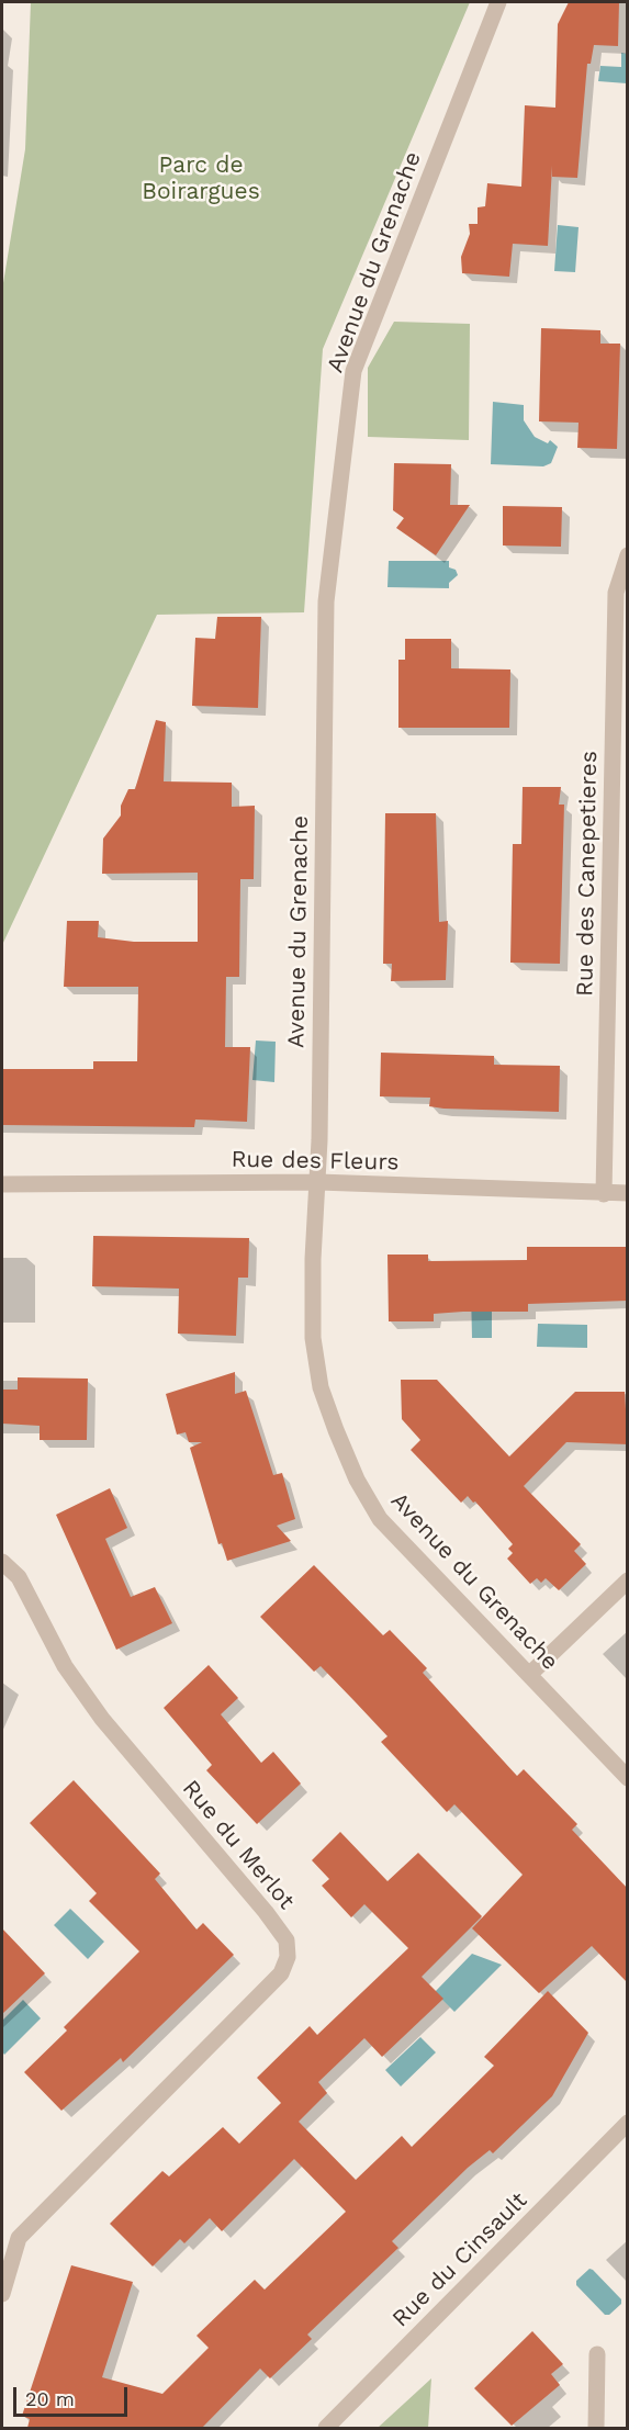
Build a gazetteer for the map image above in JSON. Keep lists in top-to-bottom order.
{
  "streets": {
    "street": [
      "Avenue du Grenache",
      "Rue des Canepetieres",
      "Rue des Fleurs",
      "Rue du Merlot",
      "Rue du Cinsault"
    ]
  },
  "crossings": [
    ["Avenue du Grenache", "Rue des Fleurs"],
    ["Rue des Canepetieres", "Rue des Fleurs"]
  ],
  "parks": ["Parc de Boirargues"],
  "scale_bar": "20 m"
}
